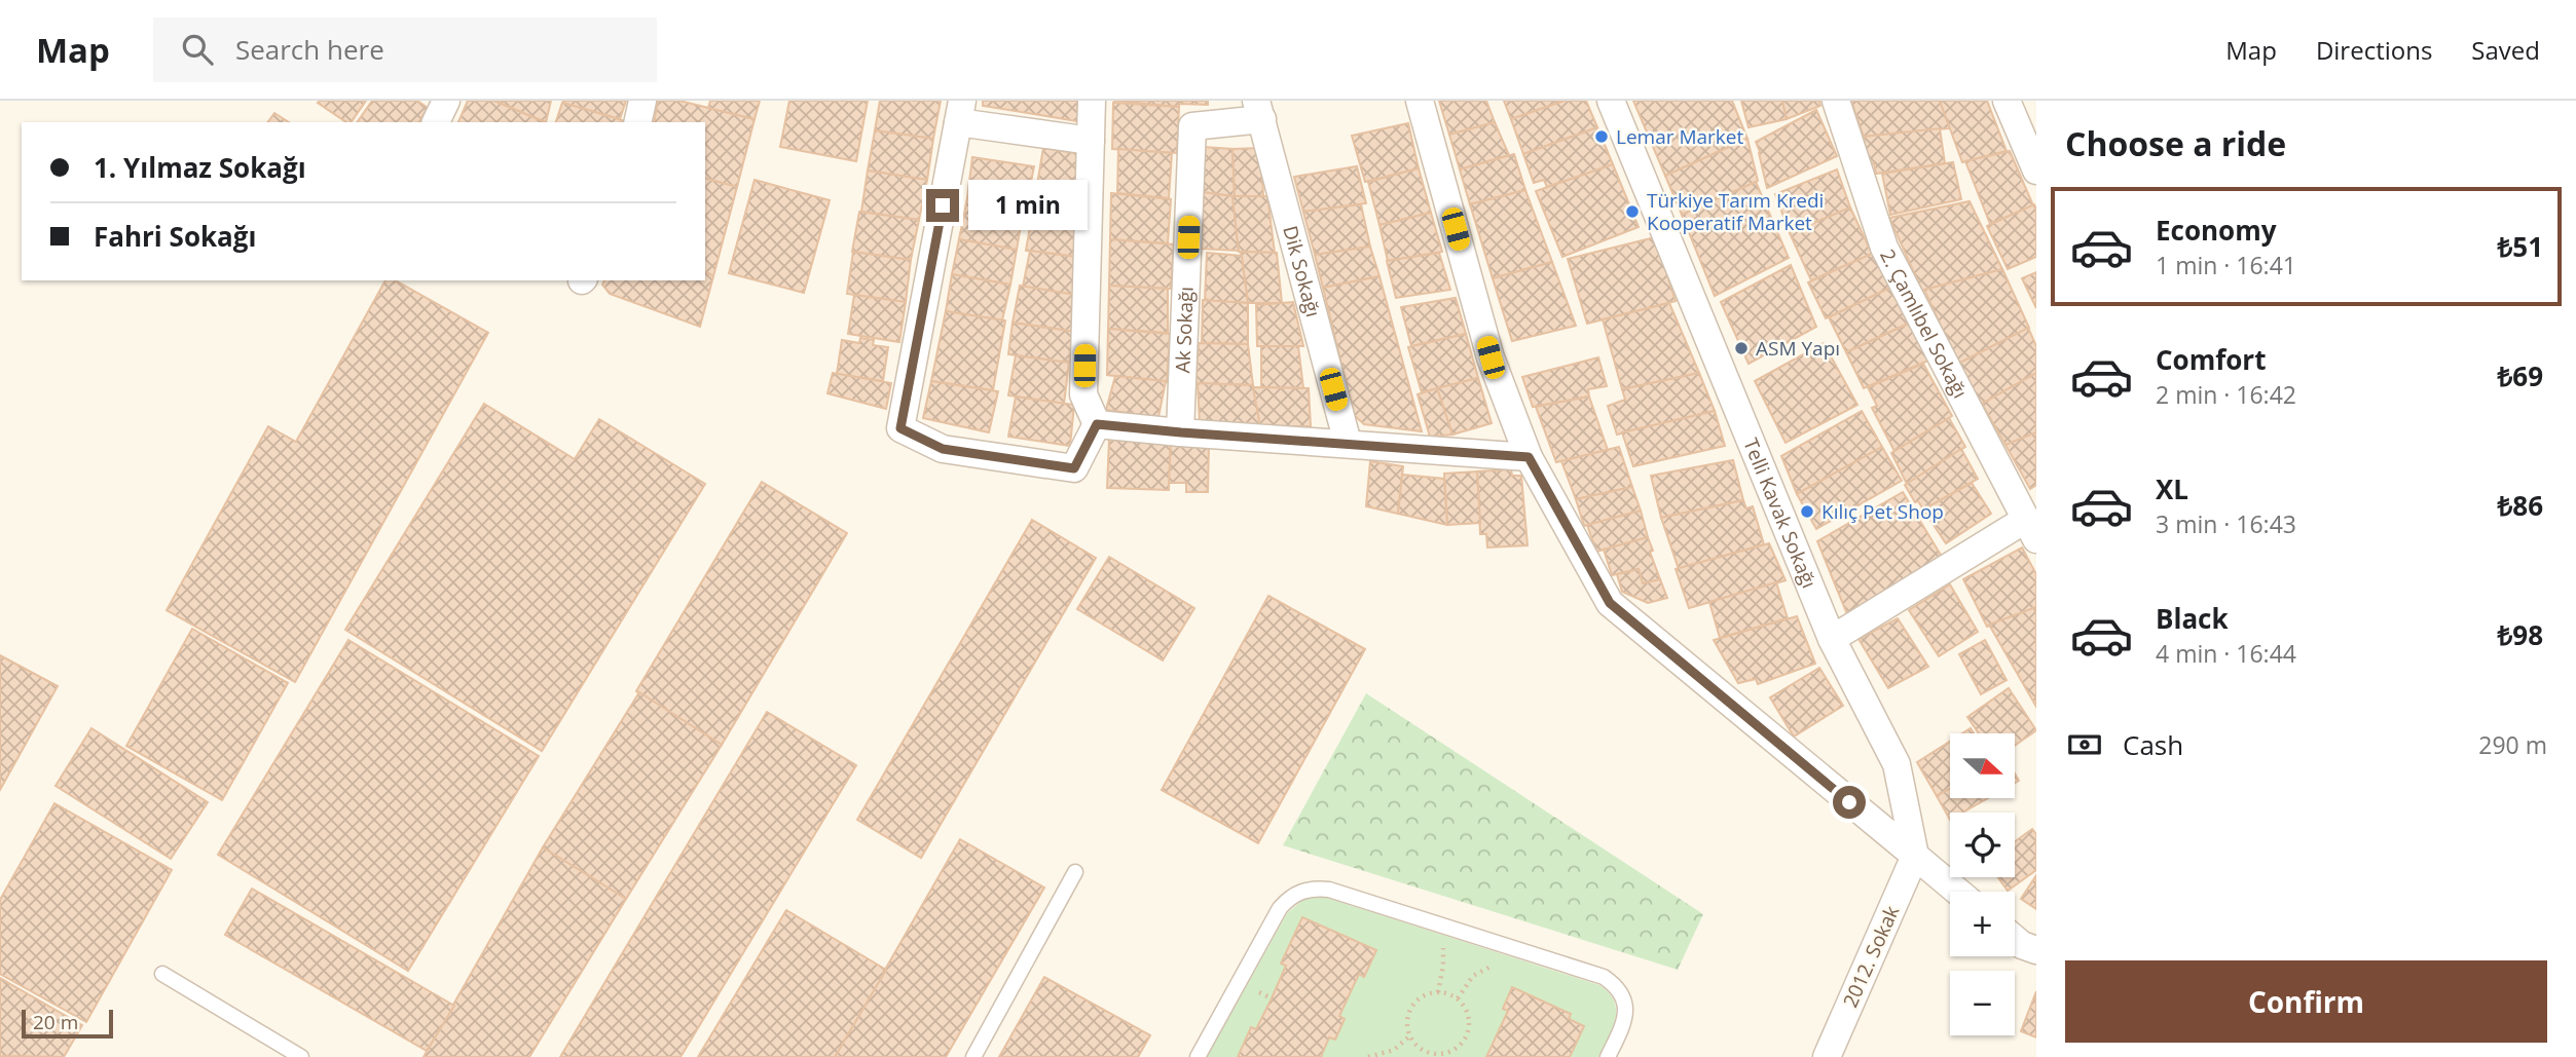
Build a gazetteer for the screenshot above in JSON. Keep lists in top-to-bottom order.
{
  "streets": {
    "street": [
      "Dik Sokağı",
      "2. Çamlıbel Sokağı",
      "Ak Sokağı",
      "Telli Kavak Sokağı",
      "2012. Sokak"
    ]
  },
  "crossings": [
    ["Dik Sokağı", "Ak Sokağı"],
    ["Telli Kavak Sokağı", "2012. Sokak"]
  ],
  "places": [
    "Lemar Market",
    "Türkiye Tarım Kredi Kooperatif Market",
    "ASM Yapı",
    "Kılıç Pet Shop"
  ],
  "scale_bar": "20 m",
  "north": "right",
  "page": {
    "header": "Map",
    "search": "Search here",
    "nav": ["Map", "Directions", "Saved"],
    "heading": "Choose a ride",
    "banner": ["1. Yılmaz Sokağı", "Fahri Sokağı"],
    "bubble": "1 min",
    "list": [
      {
        "name": "Economy",
        "note": "1 min · 16:41",
        "value": "₺51"
      },
      {
        "name": "Comfort",
        "note": "2 min · 16:42",
        "value": "₺69"
      },
      {
        "name": "XL",
        "note": "3 min · 16:43",
        "value": "₺86"
      },
      {
        "name": "Black",
        "note": "4 min · 16:44",
        "value": "₺98"
      }
    ],
    "pay": ["Cash", "290 m"],
    "map_buttons": ["+", "−"],
    "buttons": "Confirm",
    "scale": "20 m"
  }
}
